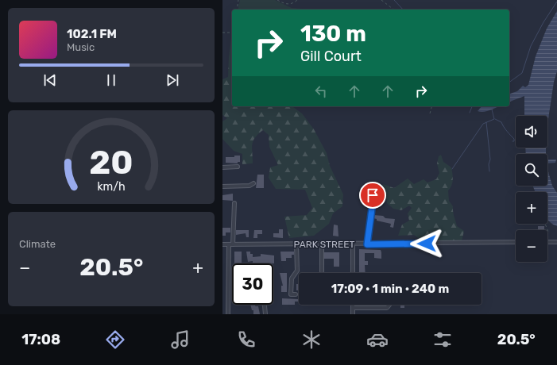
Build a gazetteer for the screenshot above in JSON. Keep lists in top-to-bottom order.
{
  "streets": {
    "street": ["PARK STREET"]
  },
  "page": {
    "turn": ["130 m", "Gill Court"],
    "song": ["102.1 FM", "Music"],
    "map_buttons": ["+", "−"],
    "tile": "Climate",
    "heat": ["−", "20.5°", "+"],
    "limit": "30",
    "trip": "17:09 · 1 min · 240 m",
    "tabs": ["17:08", "20.5°"],
    "gauge": ["20", "km/h"]
  }
}
